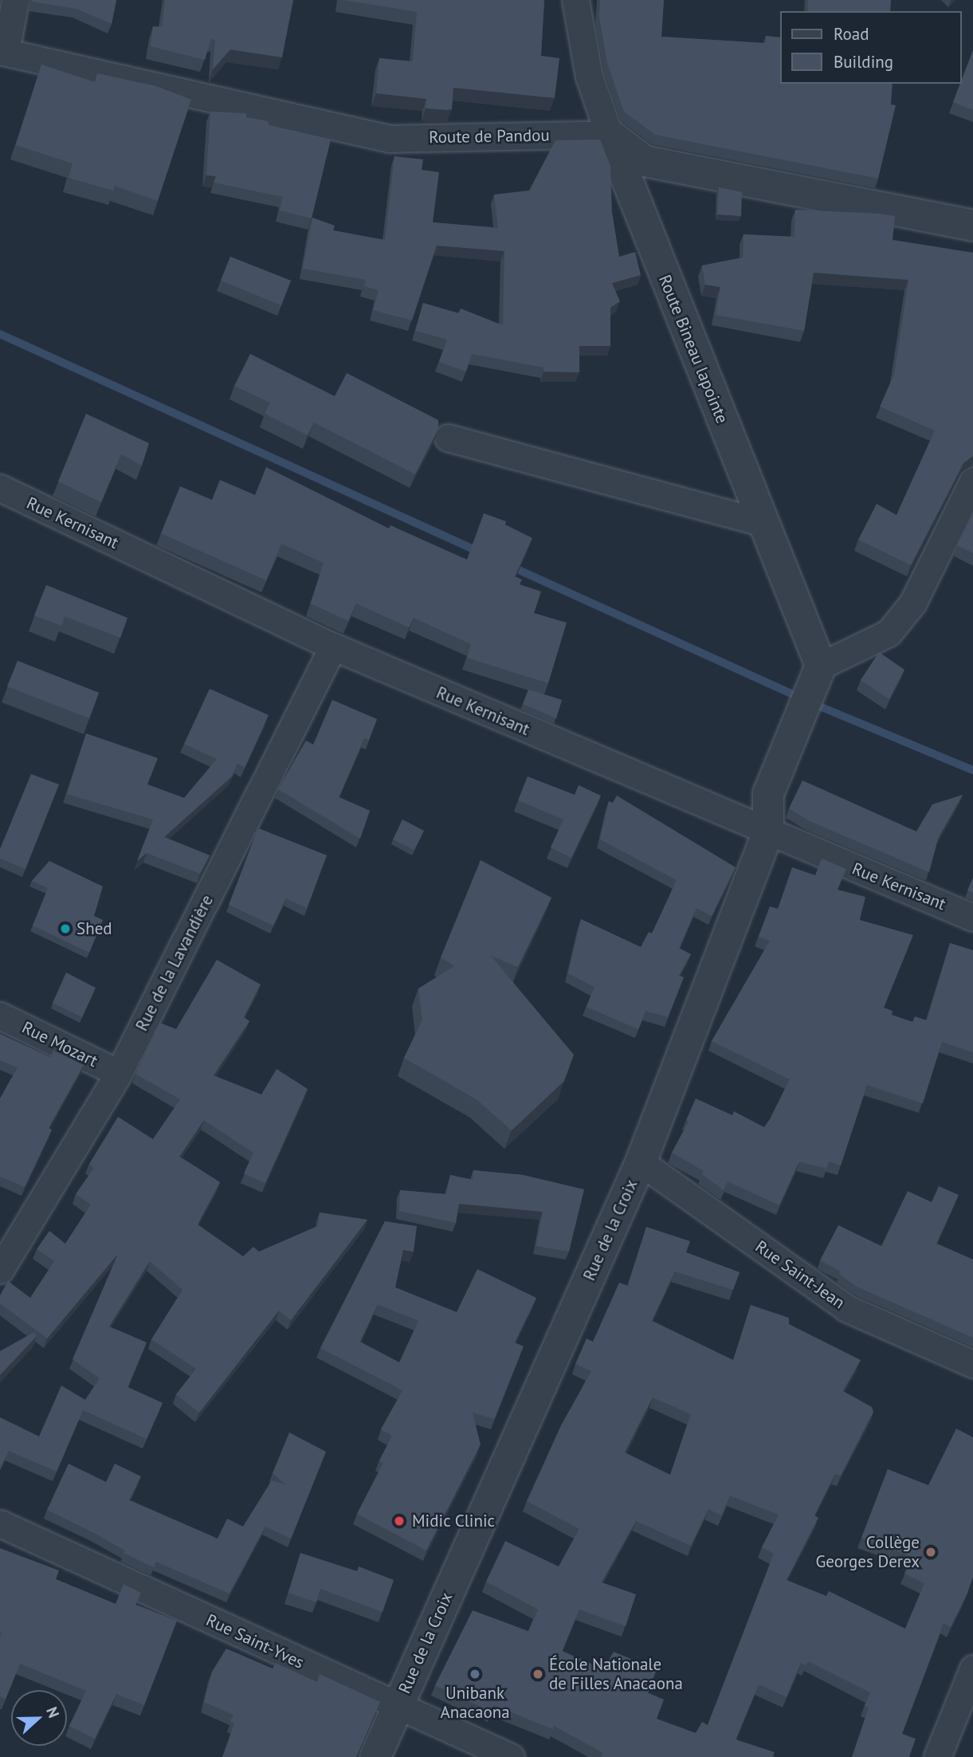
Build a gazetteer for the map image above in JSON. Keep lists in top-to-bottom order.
{
  "streets": {
    "street": [
      "Route de Pandou",
      "Route Bineau lapointe",
      "Rue Kernisant",
      "Rue de la Lavandière",
      "Rue Mozart",
      "Rue de la Croix",
      "Rue Saint-Jean",
      "Rue Saint-Yves"
    ]
  },
  "crossings": [
    ["Route de Pandou", "Route Bineau lapointe"],
    ["Route Bineau lapointe", "Rue de la Croix"],
    ["Rue Kernisant", "Rue de la Lavandière"],
    ["Rue Kernisant", "Rue de la Croix"],
    ["Rue de la Lavandière", "Rue Mozart"],
    ["Rue de la Croix", "Rue Saint-Jean"],
    ["Rue de la Croix", "Rue Saint-Yves"]
  ],
  "places": [
    "Shed",
    "Midic Clinic",
    "Collège Georges Derex",
    "Unibank Anacaona",
    "École Nationale de Filles Anacaona"
  ],
  "legend": ["Road", "Building"],
  "north": "right"
}
